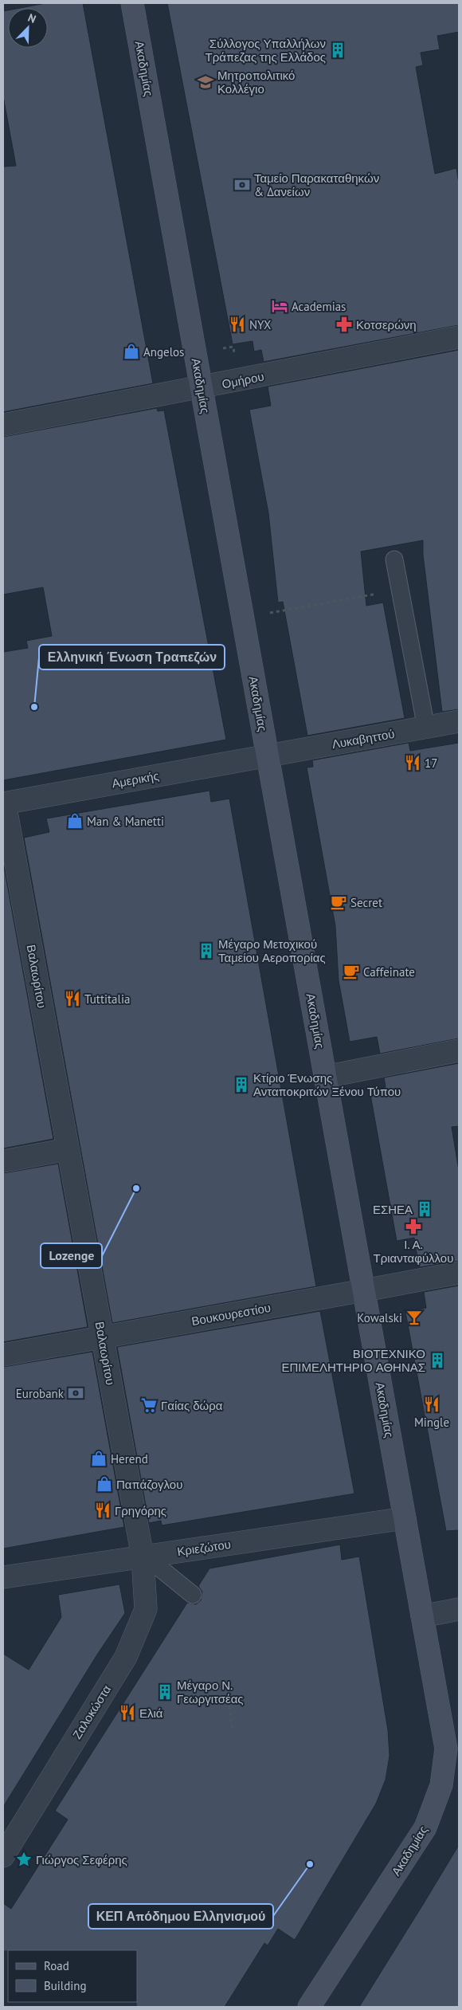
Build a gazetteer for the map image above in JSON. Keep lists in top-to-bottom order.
{
  "streets": {
    "main road": ["Ακαδημίας"],
    "street": [
      "Ομήρου",
      "Λυκαβηττού",
      "Αμερικής",
      "Βαλαωρίτου",
      "Βουκουρεστίου",
      "Κριεζώτου",
      "Ζαλοκώστα"
    ]
  },
  "crossings": [
    ["Ακαδημίας", "Ομήρου"],
    ["Ακαδημίας", "Λυκαβηττού"],
    ["Ακαδημίας", "Αμερικής"],
    ["Ακαδημίας", "Βουκουρεστίου"],
    ["Ακαδημίας", "Κριεζώτου"],
    ["Λυκαβηττού", "Αμερικής"],
    ["Αμερικής", "Βαλαωρίτου"],
    ["Βαλαωρίτου", "Βουκουρεστίου"],
    ["Βαλαωρίτου", "Κριεζώτου"],
    ["Βαλαωρίτου", "Ζαλοκώστα"],
    ["Κριεζώτου", "Ζαλοκώστα"]
  ],
  "places": {
    "building": [
      "Σύλλογος Υπαλλήλων Τράπεζας της Ελλάδος",
      "Μέγαρο Μετοχικού Ταμείου Αεροπορίας",
      "Κτίριο Ένωσης Ανταποκριτών Ξένου Τύπου",
      "ΕΣΗΕΑ",
      "ΒΙΟΤΕΧΝΙΚΟ ΕΠΙΜΕΛΗΤΗΡΙΟ ΑΘΗΝΑΣ",
      "Μέγαρο Ν. Γεωργιτσέας"
    ],
    "school or university": ["Μητροπολιτικό Κολλέγιο"],
    "bank": ["Ταμείο Παρακαταθηκών & Δανείων", "Eurobank"],
    "hotel": ["Academias"],
    "restaurant": [
      "NYX",
      "17",
      "Tuttitalia",
      "Mingle",
      "Γρηγόρης",
      "Ελιά"
    ],
    "pharmacy": ["Κοτσερώνη", "Ι. Α. Τριανταφύλλου"],
    "shop": [
      "Angelos",
      "Man & Manetti",
      "Herend",
      "Παπάζογλου"
    ],
    "other": ["Ελληνική Ένωση Τραπεζών", "Lozenge", "ΚΕΠ Απόδημου Ελληνισμού"],
    "cafe": ["Secret", "Caffeinate"],
    "bar": ["Kowalski"],
    "supermarket": ["Γαίας δώρα"],
    "place": ["Γιώργος Σεφέρης"]
  },
  "legend": ["Road", "Building"],
  "north": "top right"
}
